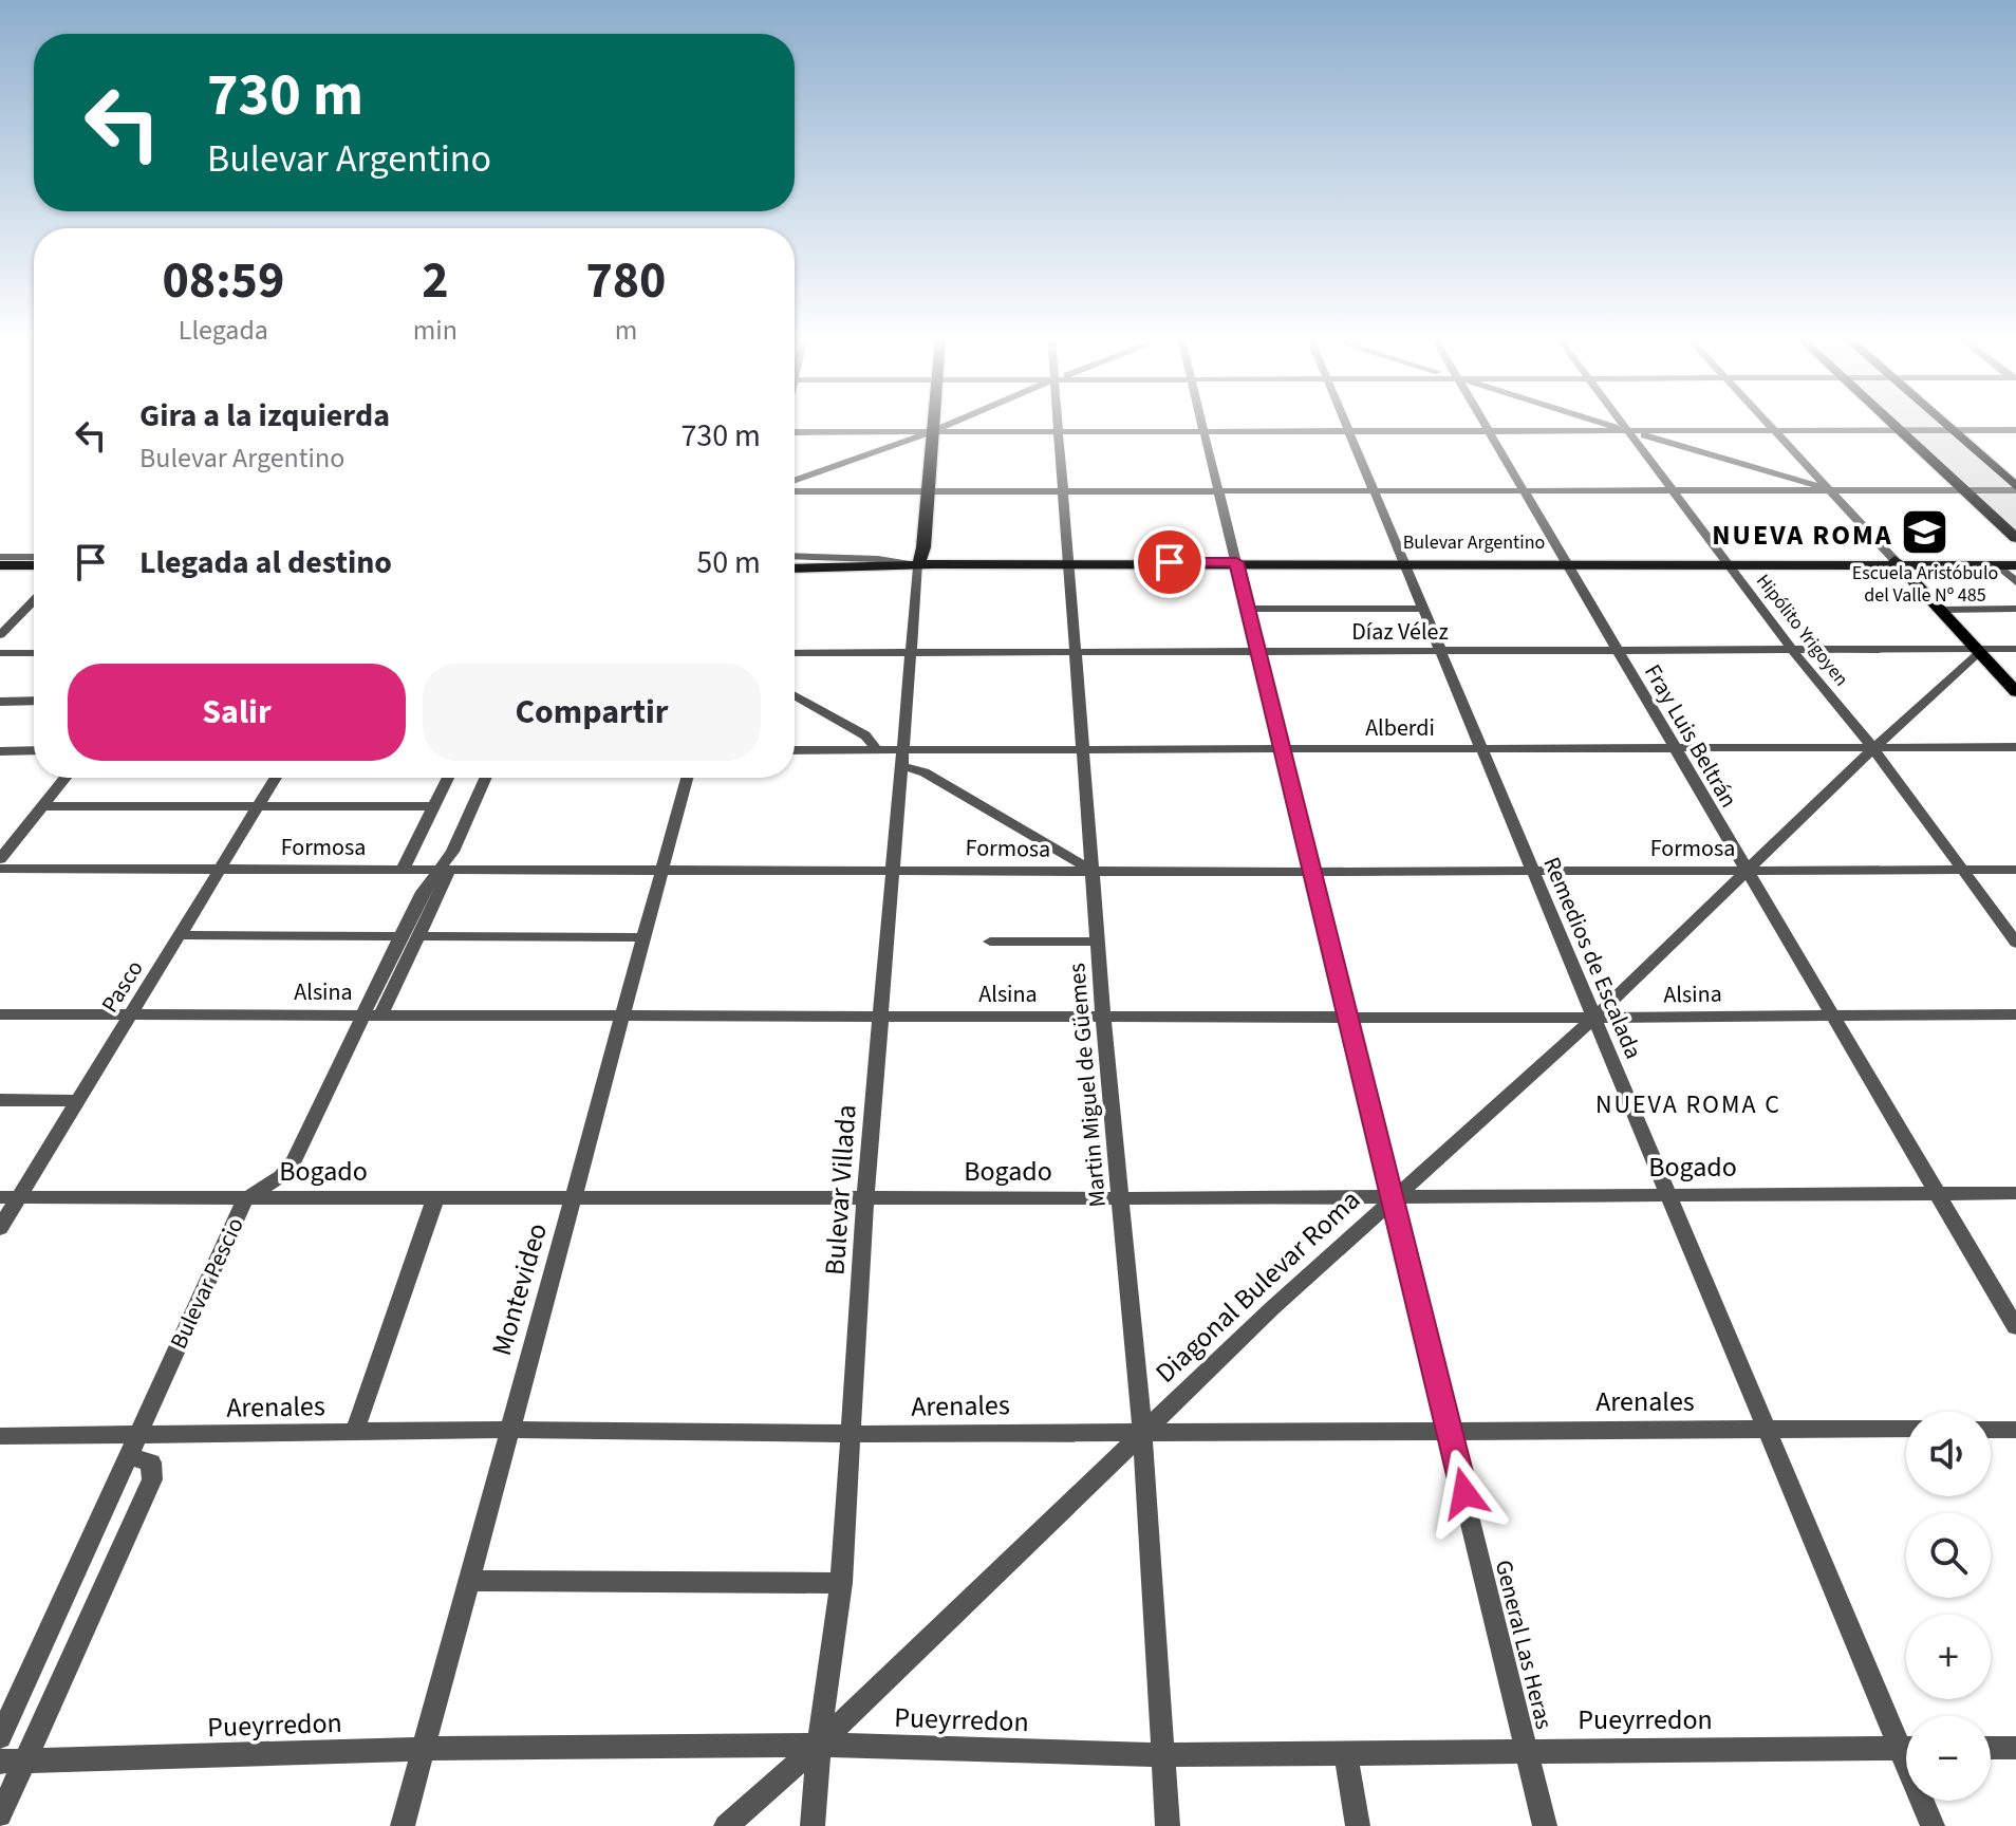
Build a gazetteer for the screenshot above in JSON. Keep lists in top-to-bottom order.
{
  "streets": {
    "main road": ["Bulevar Argentino", "Bulevar Villada"],
    "street": [
      "Hipólito Yrigoyen",
      "Díaz Vélez",
      "Alberdi",
      "Fray Luis Beltrán",
      "Formosa",
      "Remedios de Escalada",
      "Pasco",
      "Alsina",
      "Martin Miguel de Güemes",
      "Bogado",
      "Bulevar Pescio",
      "Diagonal Bulevar Roma",
      "Montevideo",
      "Arenales",
      "General Las Heras",
      "Pueyrredon"
    ]
  },
  "crossings": [
    ["Bulevar Argentino", "Hipólito Yrigoyen"],
    ["Bulevar Argentino", "Fray Luis Beltrán"],
    ["Bulevar Argentino", "Remedios de Escalada"],
    ["Bulevar Argentino", "Martin Miguel de Güemes"],
    ["Bulevar Argentino", "Bulevar Villada"],
    ["Bulevar Argentino", "General Las Heras"],
    ["Hipólito Yrigoyen", "Díaz Vélez"],
    ["Hipólito Yrigoyen", "Alberdi"],
    ["Hipólito Yrigoyen", "Formosa"],
    ["Hipólito Yrigoyen", "Diagonal Bulevar Roma"],
    ["Díaz Vélez", "Fray Luis Beltrán"],
    ["Díaz Vélez", "Remedios de Escalada"],
    ["Díaz Vélez", "Martin Miguel de Güemes"],
    ["Díaz Vélez", "Bulevar Villada"],
    ["Díaz Vélez", "Diagonal Bulevar Roma"],
    ["Díaz Vélez", "General Las Heras"],
    ["Alberdi", "Fray Luis Beltrán"],
    ["Alberdi", "Remedios de Escalada"],
    ["Alberdi", "Martin Miguel de Güemes"],
    ["Alberdi", "Bulevar Villada"],
    ["Alberdi", "Diagonal Bulevar Roma"],
    ["Alberdi", "General Las Heras"],
    ["Fray Luis Beltrán", "Formosa"],
    ["Fray Luis Beltrán", "Alsina"],
    ["Fray Luis Beltrán", "Bogado"],
    ["Fray Luis Beltrán", "Diagonal Bulevar Roma"],
    ["Formosa", "Remedios de Escalada"],
    ["Formosa", "Pasco"],
    ["Formosa", "Martin Miguel de Güemes"],
    ["Formosa", "Bulevar Villada"],
    ["Formosa", "Bulevar Pescio"],
    ["Formosa", "Diagonal Bulevar Roma"],
    ["Formosa", "Montevideo"],
    ["Formosa", "General Las Heras"],
    ["Remedios de Escalada", "Alsina"],
    ["Remedios de Escalada", "Bogado"],
    ["Remedios de Escalada", "Diagonal Bulevar Roma"],
    ["Remedios de Escalada", "Arenales"],
    ["Pasco", "Alsina"],
    ["Pasco", "Bogado"],
    ["Alsina", "Martin Miguel de Güemes"],
    ["Alsina", "Bulevar Villada"],
    ["Alsina", "Bulevar Pescio"],
    ["Alsina", "Diagonal Bulevar Roma"],
    ["Alsina", "Montevideo"],
    ["Alsina", "General Las Heras"],
    ["Martin Miguel de Güemes", "Bogado"],
    ["Martin Miguel de Güemes", "Diagonal Bulevar Roma"],
    ["Martin Miguel de Güemes", "Arenales"],
    ["Martin Miguel de Güemes", "Pueyrredon"],
    ["Bogado", "Bulevar Villada"],
    ["Bogado", "Bulevar Pescio"],
    ["Bogado", "Diagonal Bulevar Roma"],
    ["Bogado", "Montevideo"],
    ["Bogado", "General Las Heras"],
    ["Bulevar Villada", "Diagonal Bulevar Roma"],
    ["Bulevar Villada", "Arenales"],
    ["Bulevar Villada", "Pueyrredon"],
    ["Bulevar Pescio", "Arenales"],
    ["Diagonal Bulevar Roma", "Arenales"],
    ["Diagonal Bulevar Roma", "General Las Heras"],
    ["Diagonal Bulevar Roma", "Pueyrredon"],
    ["Montevideo", "Arenales"],
    ["Montevideo", "Pueyrredon"],
    ["Arenales", "General Las Heras"],
    ["General Las Heras", "Pueyrredon"]
  ],
  "districts": ["NUEVA ROMA", "NUEVA ROMA C"],
  "places": {
    "school or university": ["Escuela Aristóbulo del Valle Nº 485"]
  },
  "page": {
    "turn": ["730 m", "Bulevar Argentino"],
    "eta": [
      "08:59",
      "Llegada",
      "2",
      "min",
      "780",
      "m"
    ],
    "list": [
      {
        "name": "Gira a la izquierda",
        "note": "Bulevar Argentino",
        "value": "730 m"
      },
      {
        "name": "Llegada al destino",
        "value": "50 m"
      }
    ],
    "buttons": ["Salir", "Compartir"],
    "map_buttons": ["+", "−"]
  }
}
